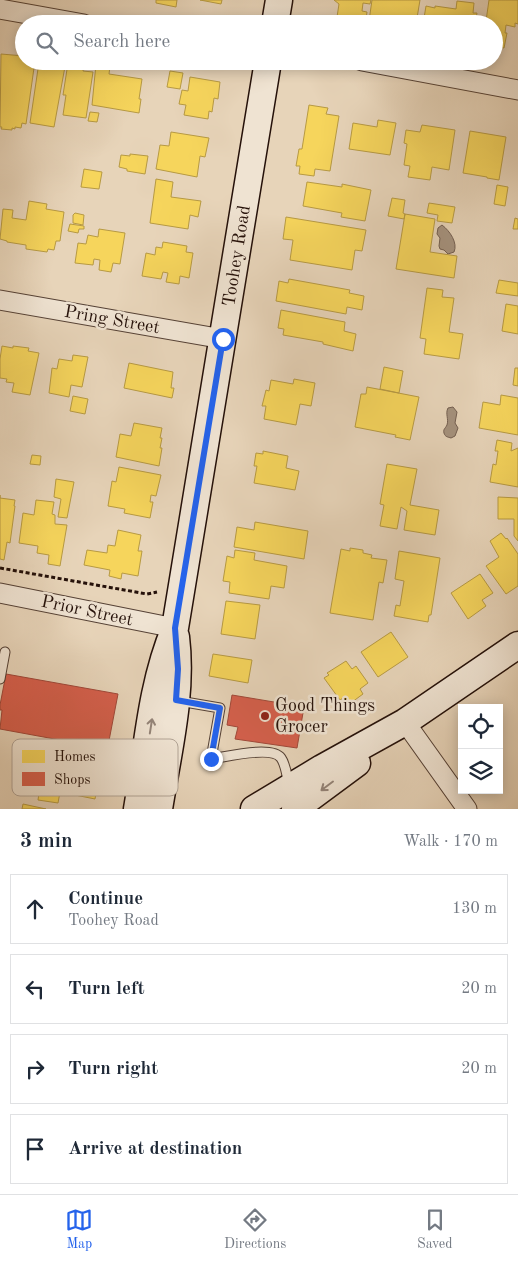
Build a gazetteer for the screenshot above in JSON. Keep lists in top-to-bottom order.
{
  "streets": {
    "main road": ["Toohey Road"],
    "street": ["Pring Street", "Prior Street"]
  },
  "crossings": [
    ["Toohey Road", "Pring Street"],
    ["Toohey Road", "Prior Street"]
  ],
  "places": ["Good Things Grocer"],
  "legend": ["Homes", "Shops"],
  "page": {
    "search": "Search here",
    "heading": ["3 min", "Walk · 170 m"],
    "list": [
      ["Continue", "Toohey Road", "130 m"],
      ["Turn left", "20 m"],
      ["Turn right", "20 m"],
      "Arrive at destination"
    ],
    "nav": ["Map", "Directions", "Saved"]
  }
}
